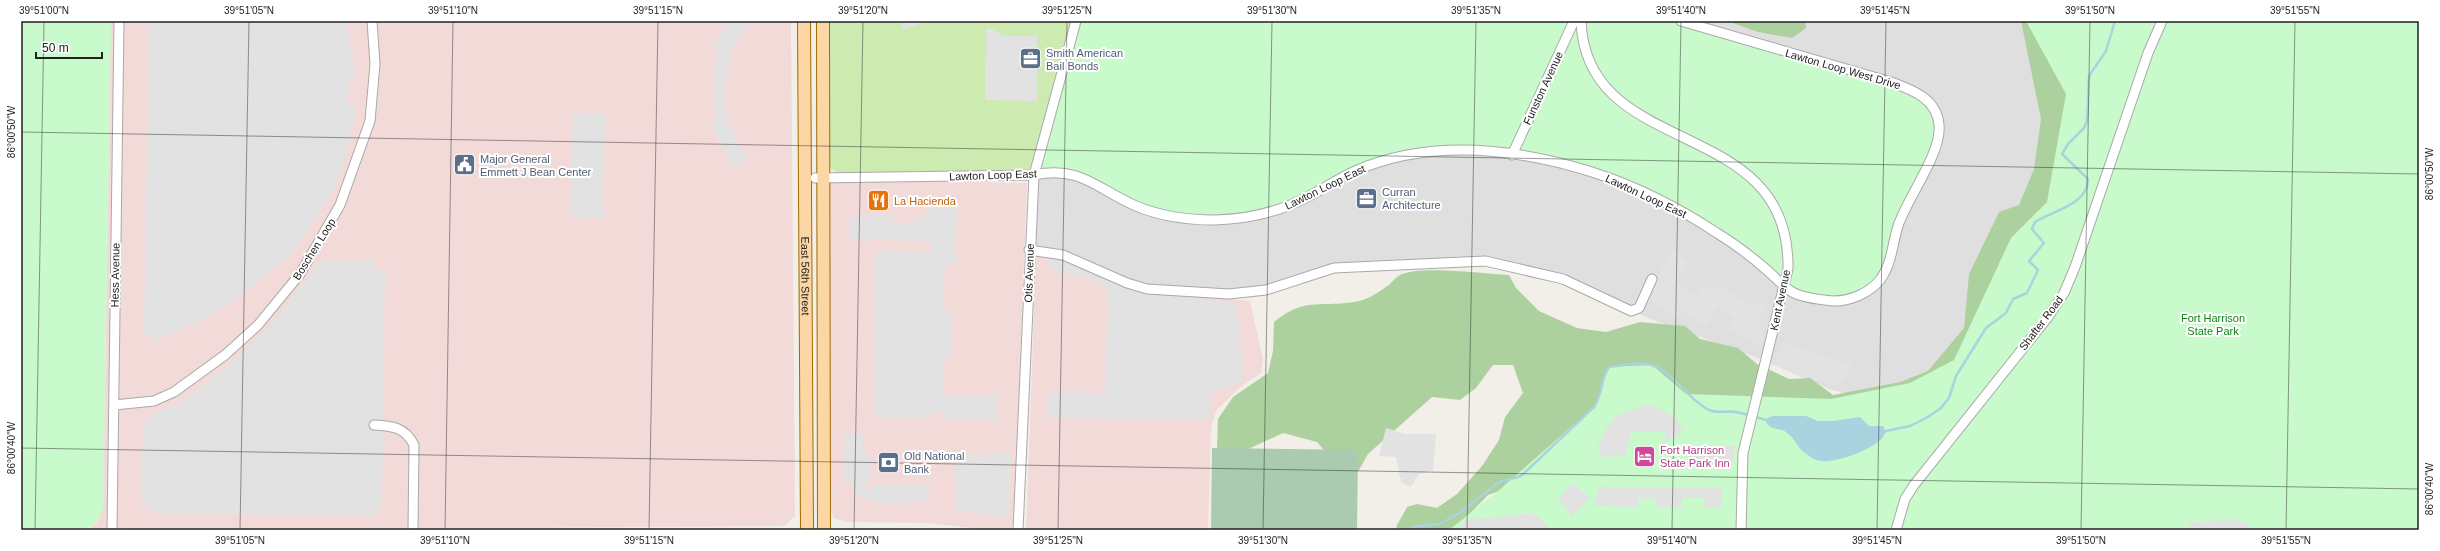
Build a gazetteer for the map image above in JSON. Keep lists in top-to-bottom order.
{
  "streets": {
    "main road": ["East 56th Street"],
    "street": [
      "Lawton Loop West Drive",
      "Funston Avenue",
      "Lawton Loop East",
      "Boschen Loop",
      "Otis Avenue",
      "Hess Avenue",
      "Kent Avenue",
      "Shafter Road"
    ]
  },
  "crossings": [
    ["Lawton Loop West Drive", "Lawton Loop East"],
    ["Lawton Loop West Drive", "Kent Avenue"],
    ["Funston Avenue", "Lawton Loop East"],
    ["Lawton Loop East", "Otis Avenue"],
    ["Lawton Loop East", "East 56th Street"],
    ["Lawton Loop East", "Kent Avenue"],
    ["Boschen Loop", "Hess Avenue"]
  ],
  "parks": ["Fort Harrison State Park"],
  "places": {
    "office": ["Smith American Bail Bonds", "Curran Architecture"],
    "public building": ["Major General Emmett J Bean Center"],
    "restaurant": ["La Hacienda"],
    "hotel": ["Fort Harrison State Park Inn"],
    "bank": ["Old National Bank"]
  },
  "scale_bar": "50 m",
  "coordinates": [
    "39°51'00\"N",
    "39°51'05\"N",
    "39°51'10\"N",
    "39°51'15\"N",
    "39°51'20\"N",
    "39°51'25\"N",
    "39°51'30\"N",
    "39°51'35\"N",
    "39°51'40\"N",
    "39°51'45\"N",
    "39°51'50\"N",
    "39°51'55\"N",
    "86°00'50\"W",
    "86°00'40\"W"
  ]
}
